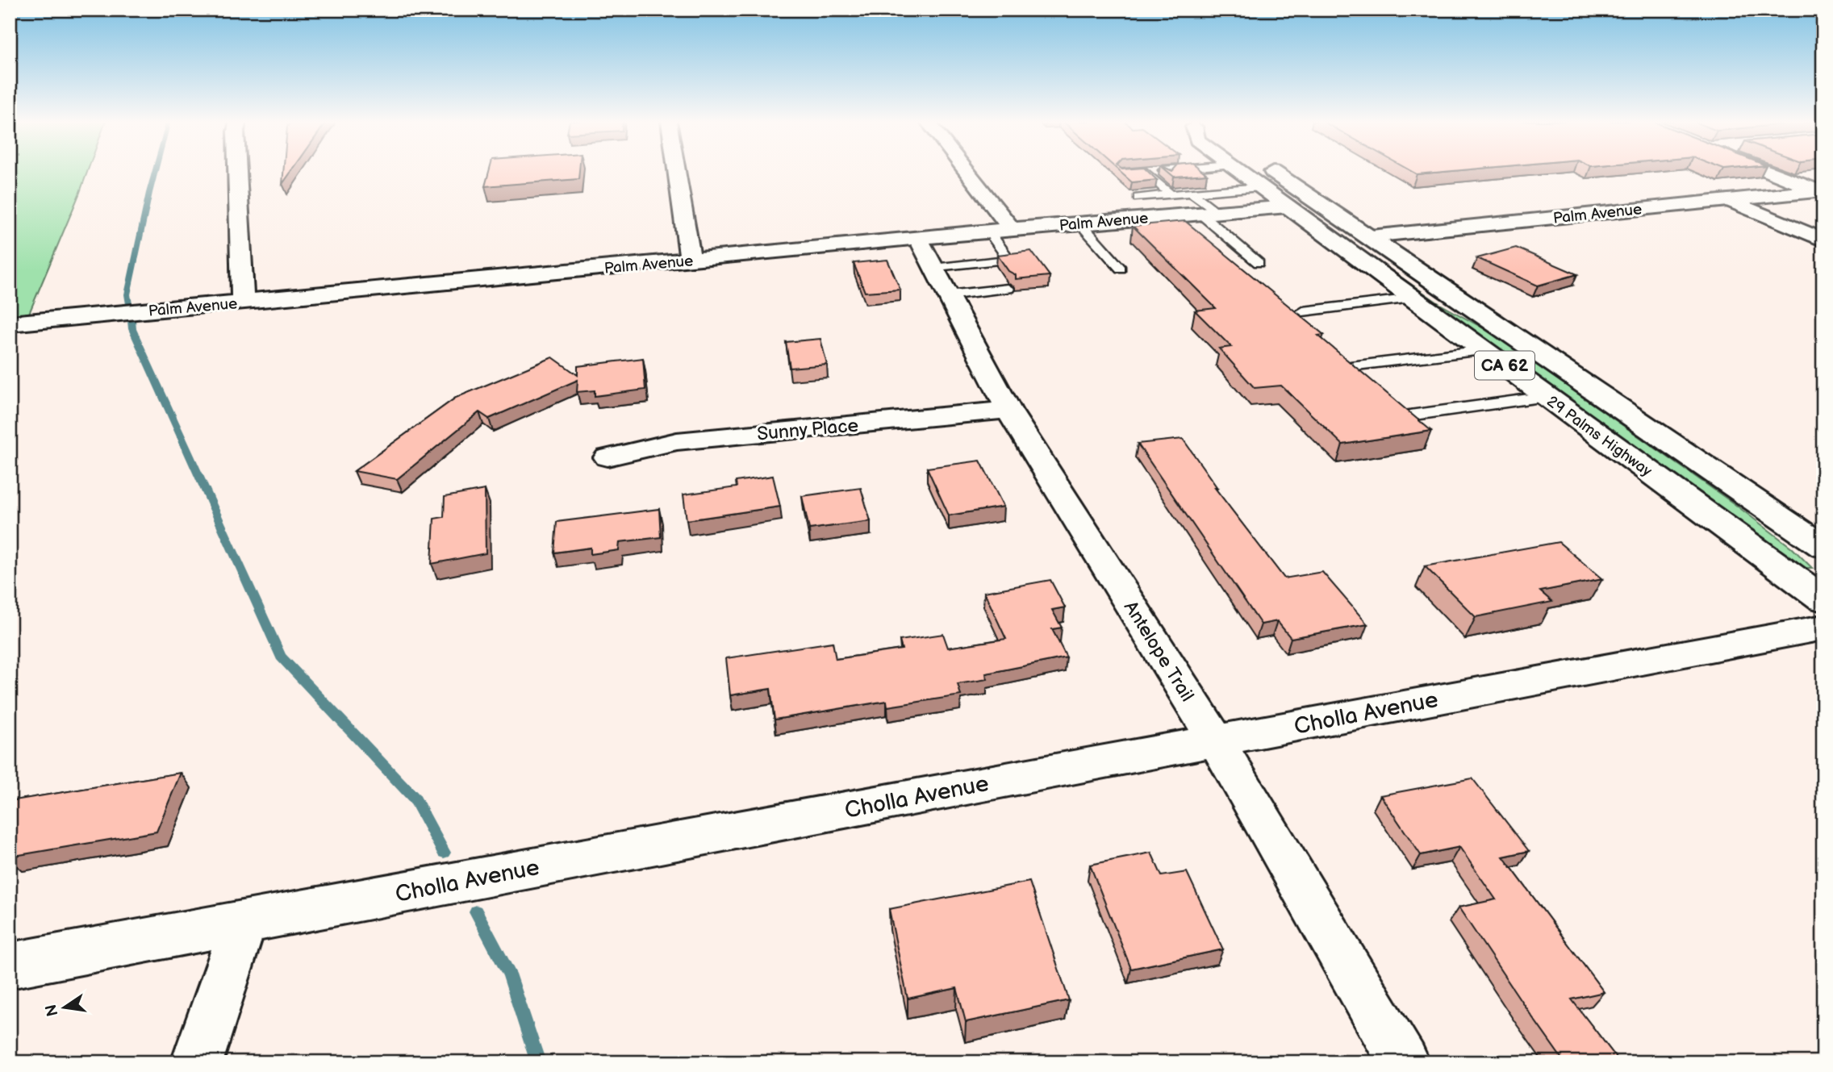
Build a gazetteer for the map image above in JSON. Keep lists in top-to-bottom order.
{
  "streets": {
    "street": [
      "Palm Avenue",
      "CA 62",
      "Sunny Place",
      "29 Palms Highway",
      "Antelope Trail",
      "Cholla Avenue"
    ]
  },
  "crossings": [
    ["Palm Avenue", "29 Palms Highway"],
    ["Palm Avenue", "Antelope Trail"],
    ["Sunny Place", "Antelope Trail"],
    ["Antelope Trail", "Cholla Avenue"]
  ],
  "north": "left"
}
